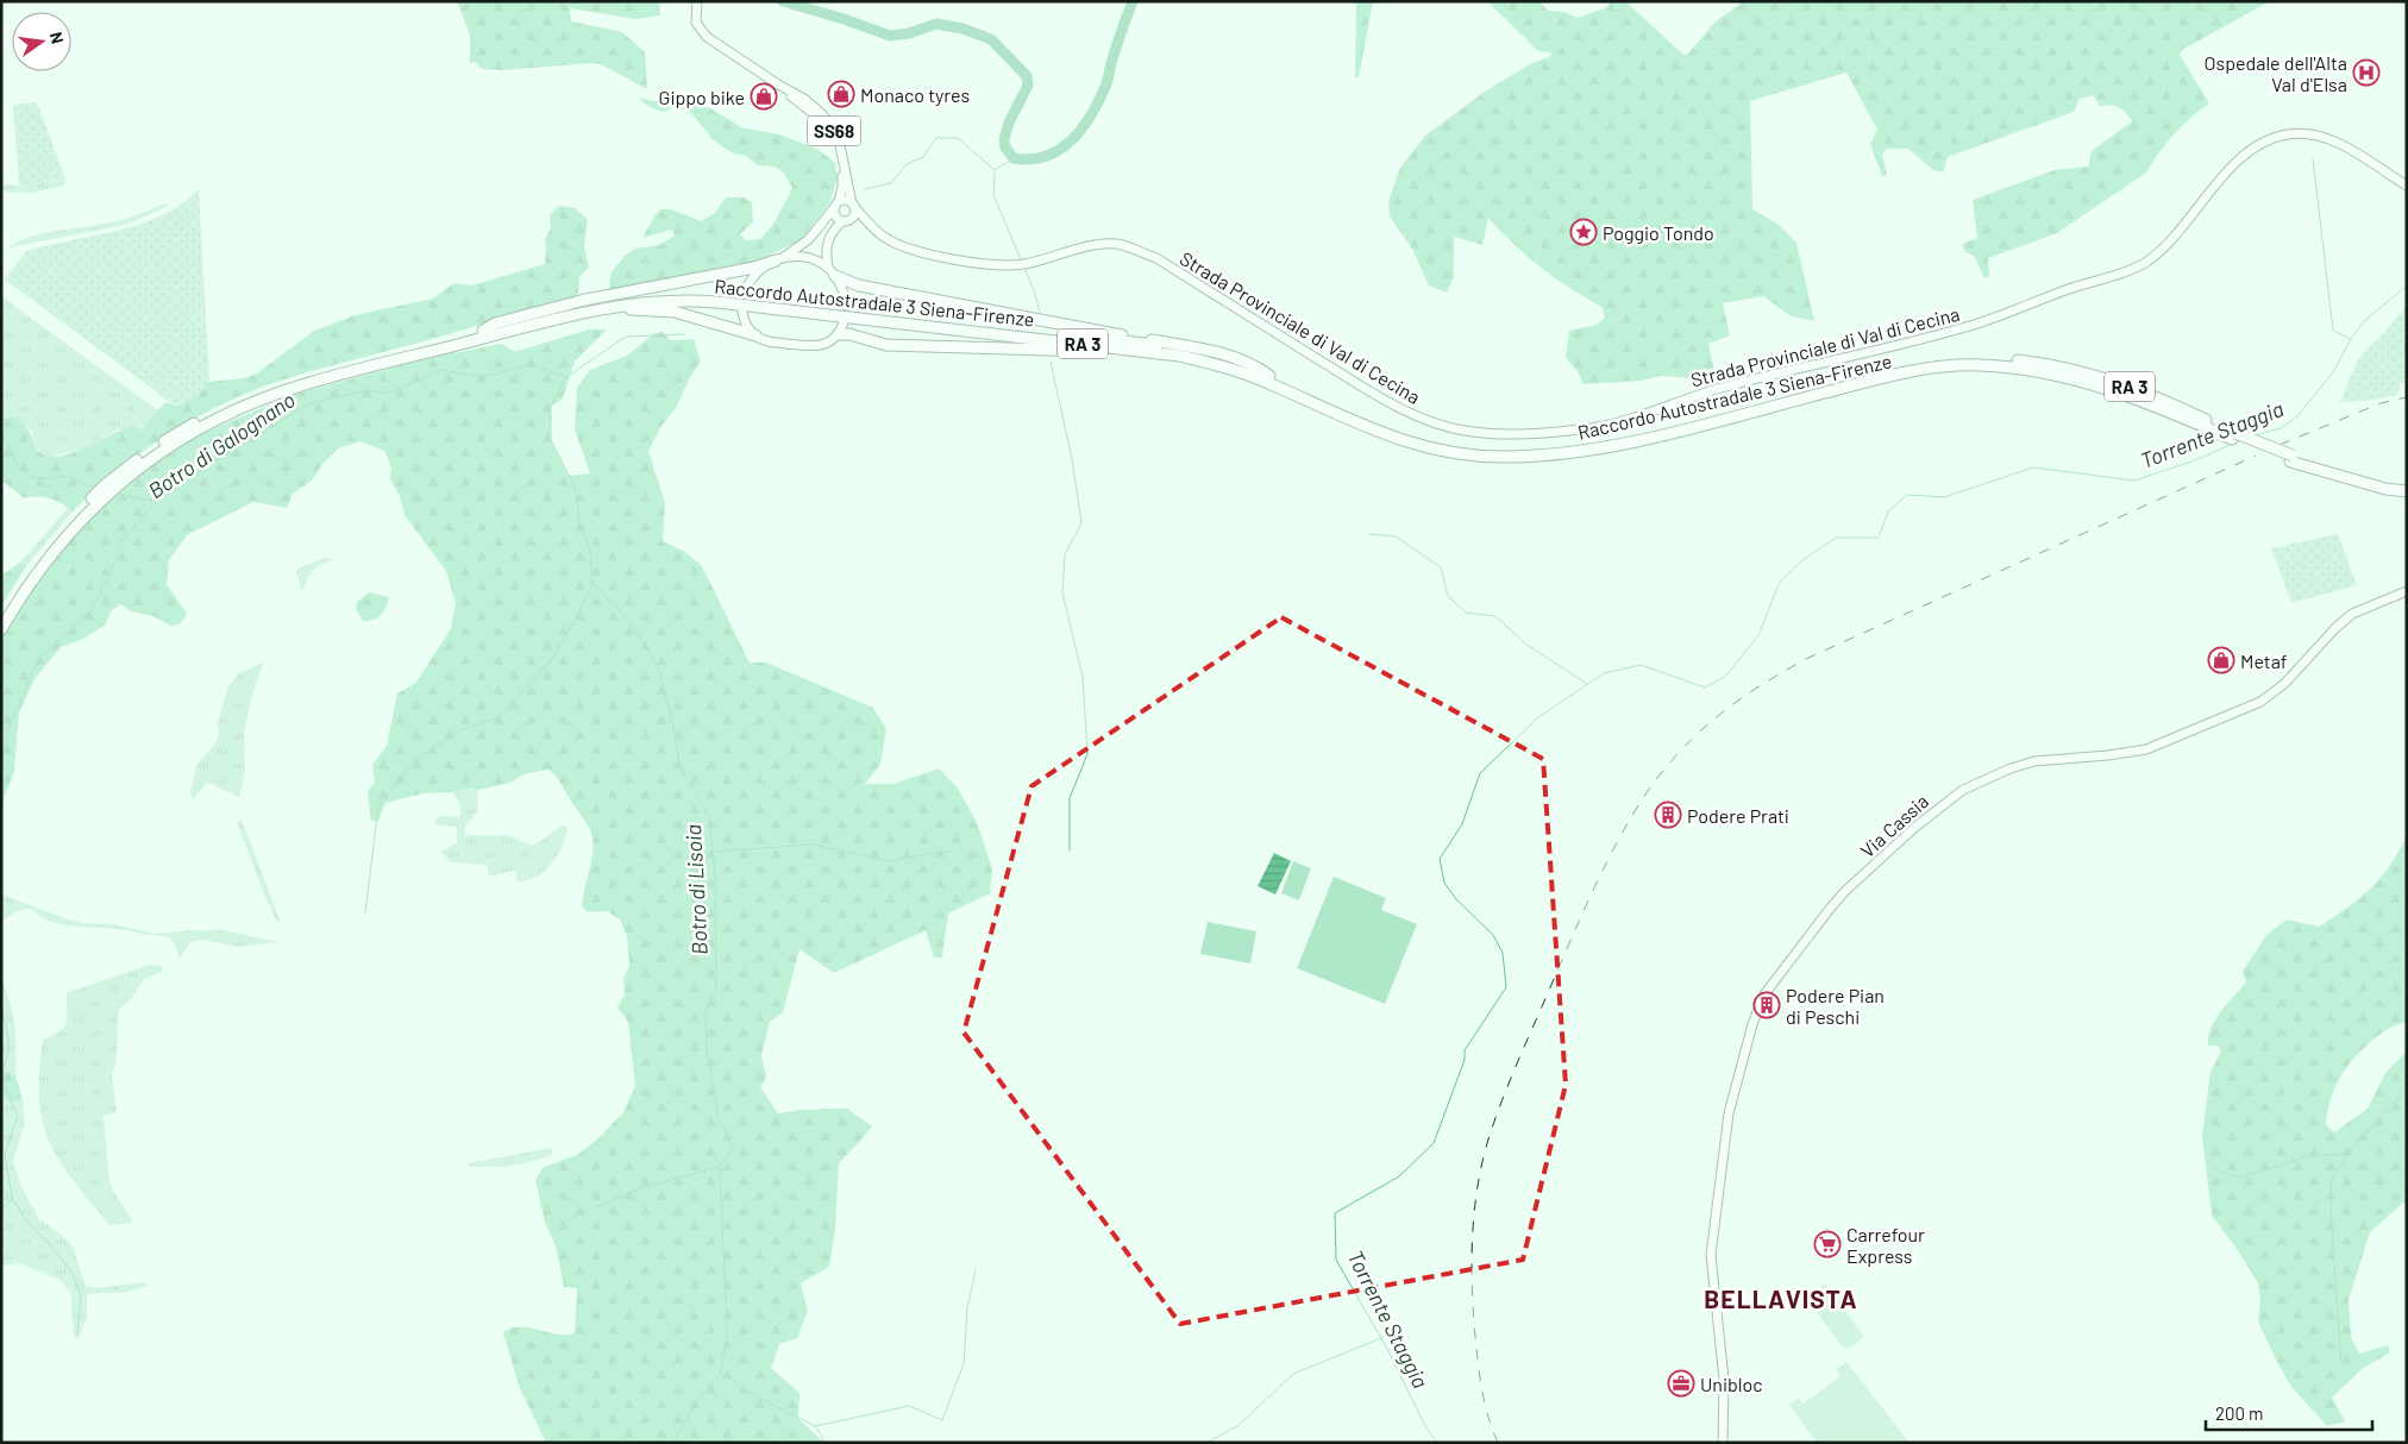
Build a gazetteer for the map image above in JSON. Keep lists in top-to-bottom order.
{
  "streets": {
    "highway": ["Raccordo Autostradale 3 Siena-Firenze", "RA 3"],
    "main road": ["SS68", "Strada Provinciale di Val di Cecina", "Via Cassia"]
  },
  "crossings": [
    ["SS68", "Strada Provinciale di Val di Cecina"]
  ],
  "districts": ["BELLAVISTA"],
  "water": ["Torrente Staggia", "Botro di Galognano", "Botro di Lisoia"],
  "places": {
    "hospital": ["Ospedale dell'Alta Val d'Elsa"],
    "shop": ["Monaco tyres", "Gippo bike", "Metaf"],
    "place": ["Poggio Tondo"],
    "building": ["Podere Prati", "Podere Pian di Peschi"],
    "supermarket": ["Carrefour Express"],
    "office": ["Unibloc"]
  },
  "scale_bar": "200 m",
  "north": "right"
}
